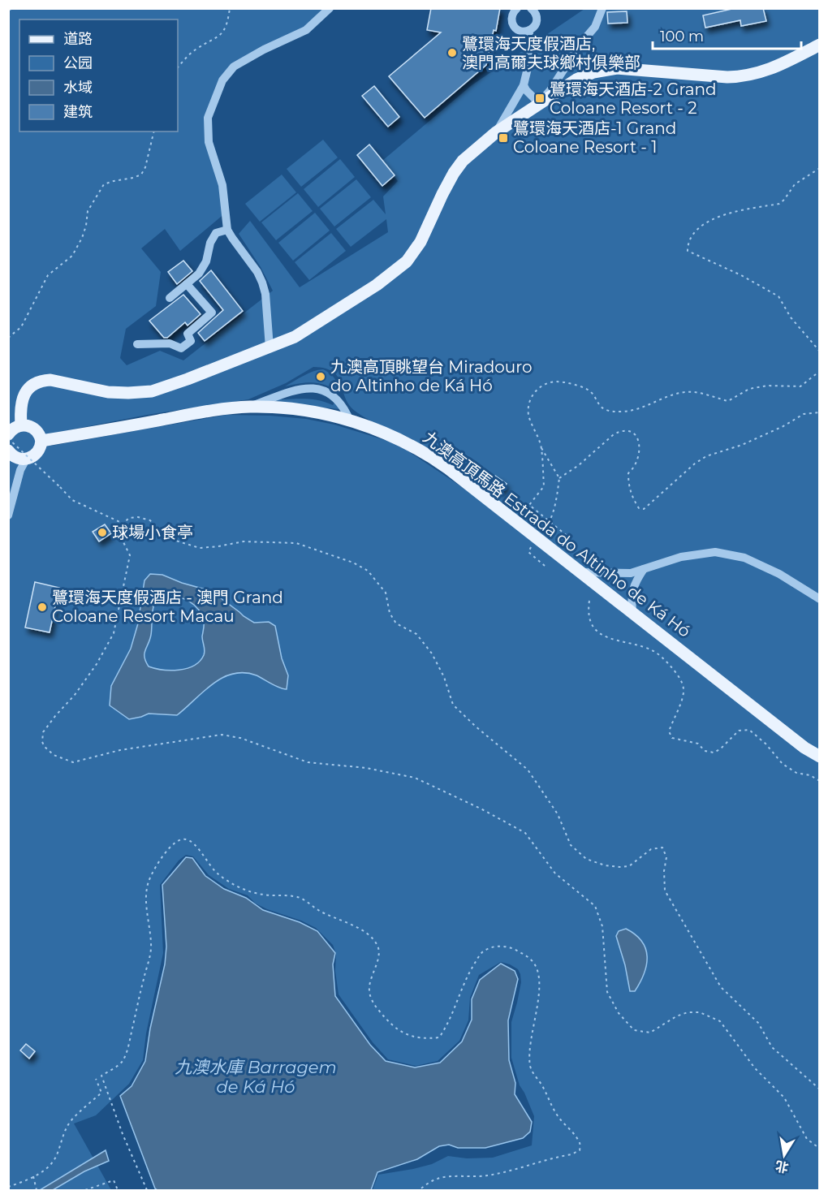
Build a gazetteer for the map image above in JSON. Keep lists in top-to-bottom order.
{
  "streets": {
    "main road": ["九澳高頂馬路 Estrada do Altinho de Ká Hó"]
  },
  "water": ["九澳水庫 Barragem de Ká Hó"],
  "places": {
    "other": [
      "鷺環海天度假酒店, 澳門高爾夫球鄉村俱樂部",
      "九澳高頂眺望台 Miradouro do Altinho de Ká Hó",
      "球場小食亭",
      "鷺環海天度假酒店 - 澳門 Grand Coloane Resort Macau"
    ],
    "transit": ["鷺環海天酒店-2 Grand Coloane Resort - 2", "鷺環海天酒店-1 Grand Coloane Resort - 1"]
  },
  "legend": [
    "道路",
    "公园",
    "水域",
    "建筑"
  ],
  "scale_bar": "100 m",
  "north": "bottom"
}
